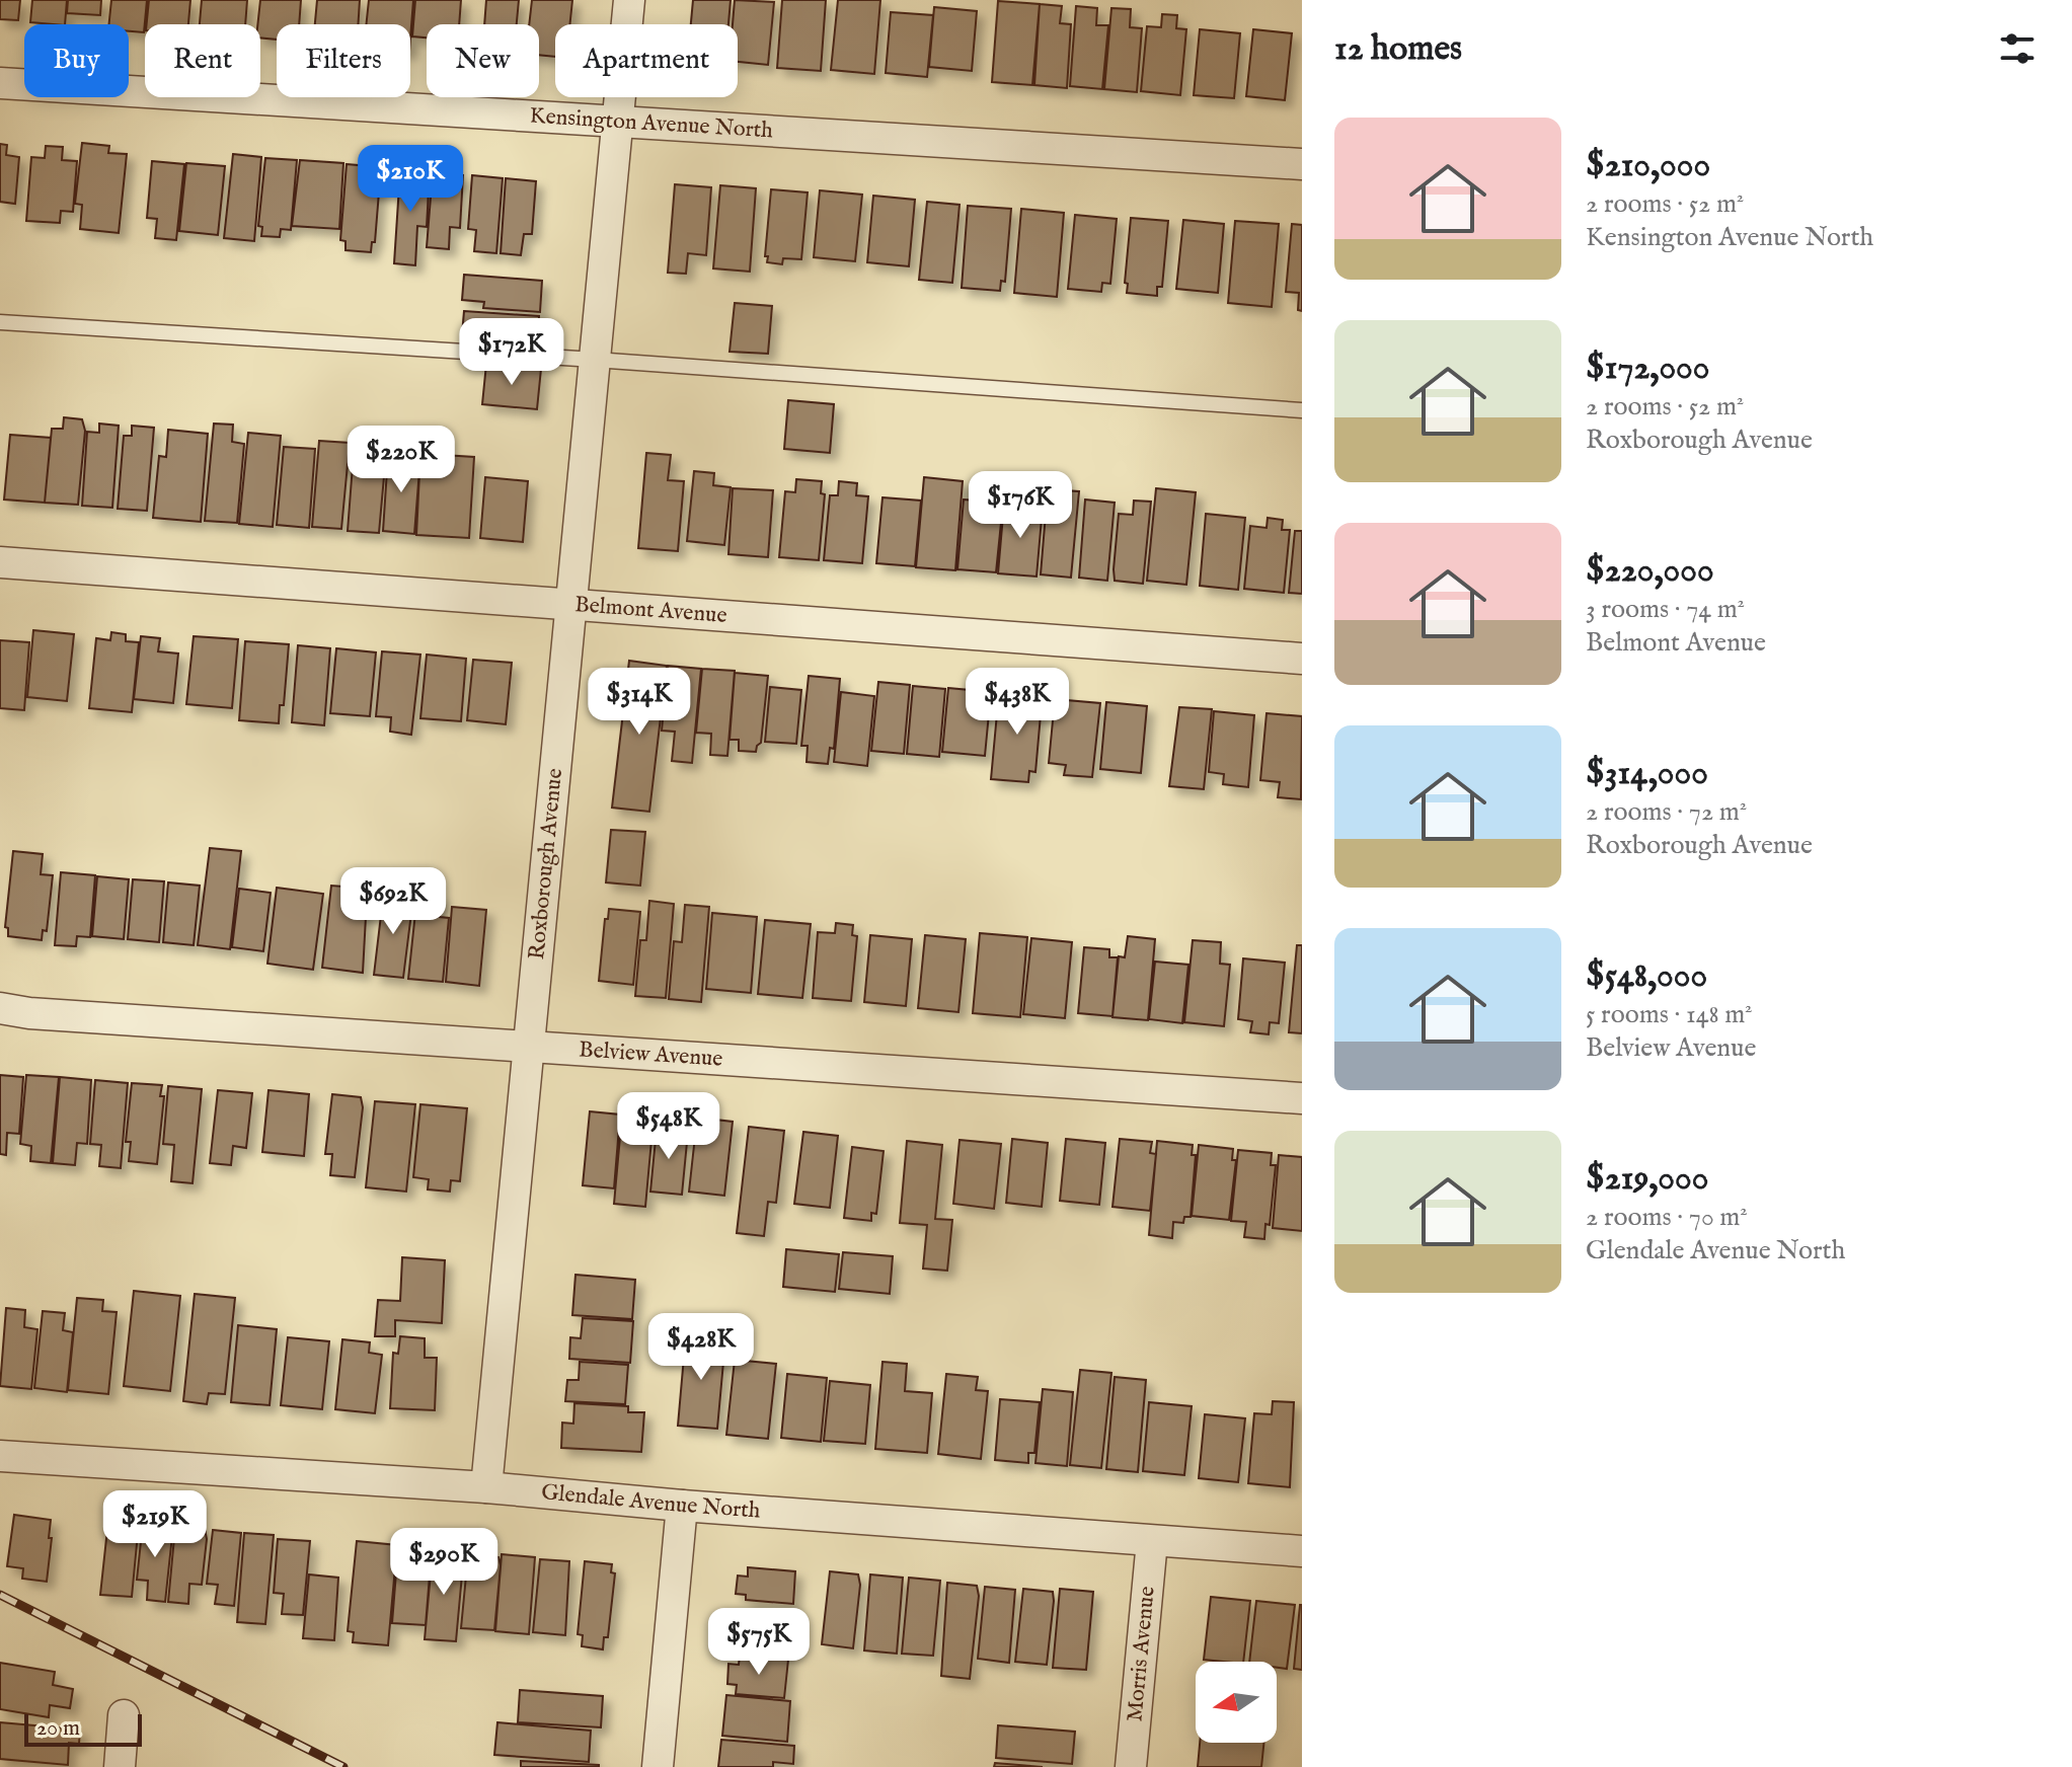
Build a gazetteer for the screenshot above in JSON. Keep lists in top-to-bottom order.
{
  "streets": {
    "street": [
      "Kensington Avenue North",
      "Belmont Avenue",
      "Roxborough Avenue",
      "Belview Avenue",
      "Glendale Avenue North",
      "Morris Avenue"
    ]
  },
  "crossings": [
    ["Kensington Avenue North", "Roxborough Avenue"],
    ["Belmont Avenue", "Roxborough Avenue"],
    ["Roxborough Avenue", "Belview Avenue"],
    ["Roxborough Avenue", "Glendale Avenue North"],
    ["Glendale Avenue North", "Morris Avenue"]
  ],
  "scale_bar": "20 m",
  "north": "left",
  "page": {
    "heading": "12 homes",
    "chip": [
      "Buy",
      "Rent",
      "Filters",
      "New",
      "Apartment"
    ],
    "list": [
      {
        "name": "$210,000",
        "note": "2 rooms · 52 m² · Kensington Avenue North"
      },
      {
        "name": "$172,000",
        "note": "2 rooms · 52 m² · Roxborough Avenue"
      },
      {
        "name": "$220,000",
        "note": "3 rooms · 74 m² · Belmont Avenue"
      },
      {
        "name": "$314,000",
        "note": "2 rooms · 72 m² · Roxborough Avenue"
      },
      {
        "name": "$548,000",
        "note": "5 rooms · 148 m² · Belview Avenue"
      },
      {
        "name": "$219,000",
        "note": "2 rooms · 70 m² · Glendale Avenue North"
      }
    ],
    "price": [
      "$210K",
      "$172K",
      "$220K",
      "$176K",
      "$314K",
      "$438K",
      "$692K",
      "$548K",
      "$428K",
      "$219K",
      "$290K",
      "$575K"
    ],
    "scale": "20 m"
  }
}
